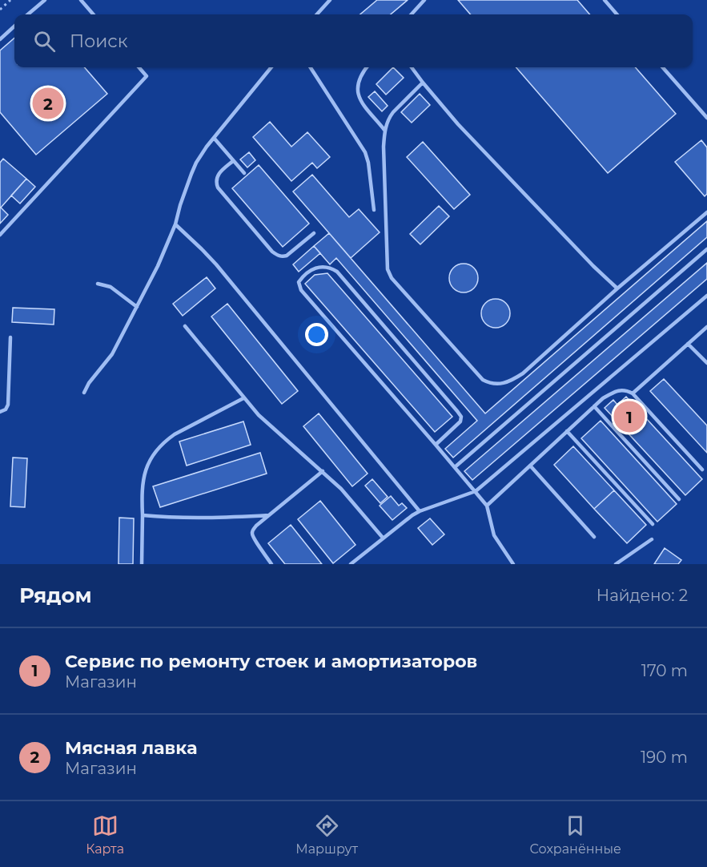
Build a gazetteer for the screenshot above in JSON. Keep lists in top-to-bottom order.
{
  "page": {
    "search": "Поиск",
    "pins": ["2", "1"],
    "heading": ["Рядом", "Найдено: 2"],
    "list": [
      {
        "mark": "1",
        "name": "Сервис по ремонту стоек и амортизаторов",
        "note": "Магазин",
        "value": "170 m"
      },
      {
        "mark": "2",
        "name": "Мясная лавка",
        "note": "Магазин",
        "value": "190 m"
      }
    ],
    "nav": ["Карта", "Маршрут", "Сохранённые"]
  }
}
